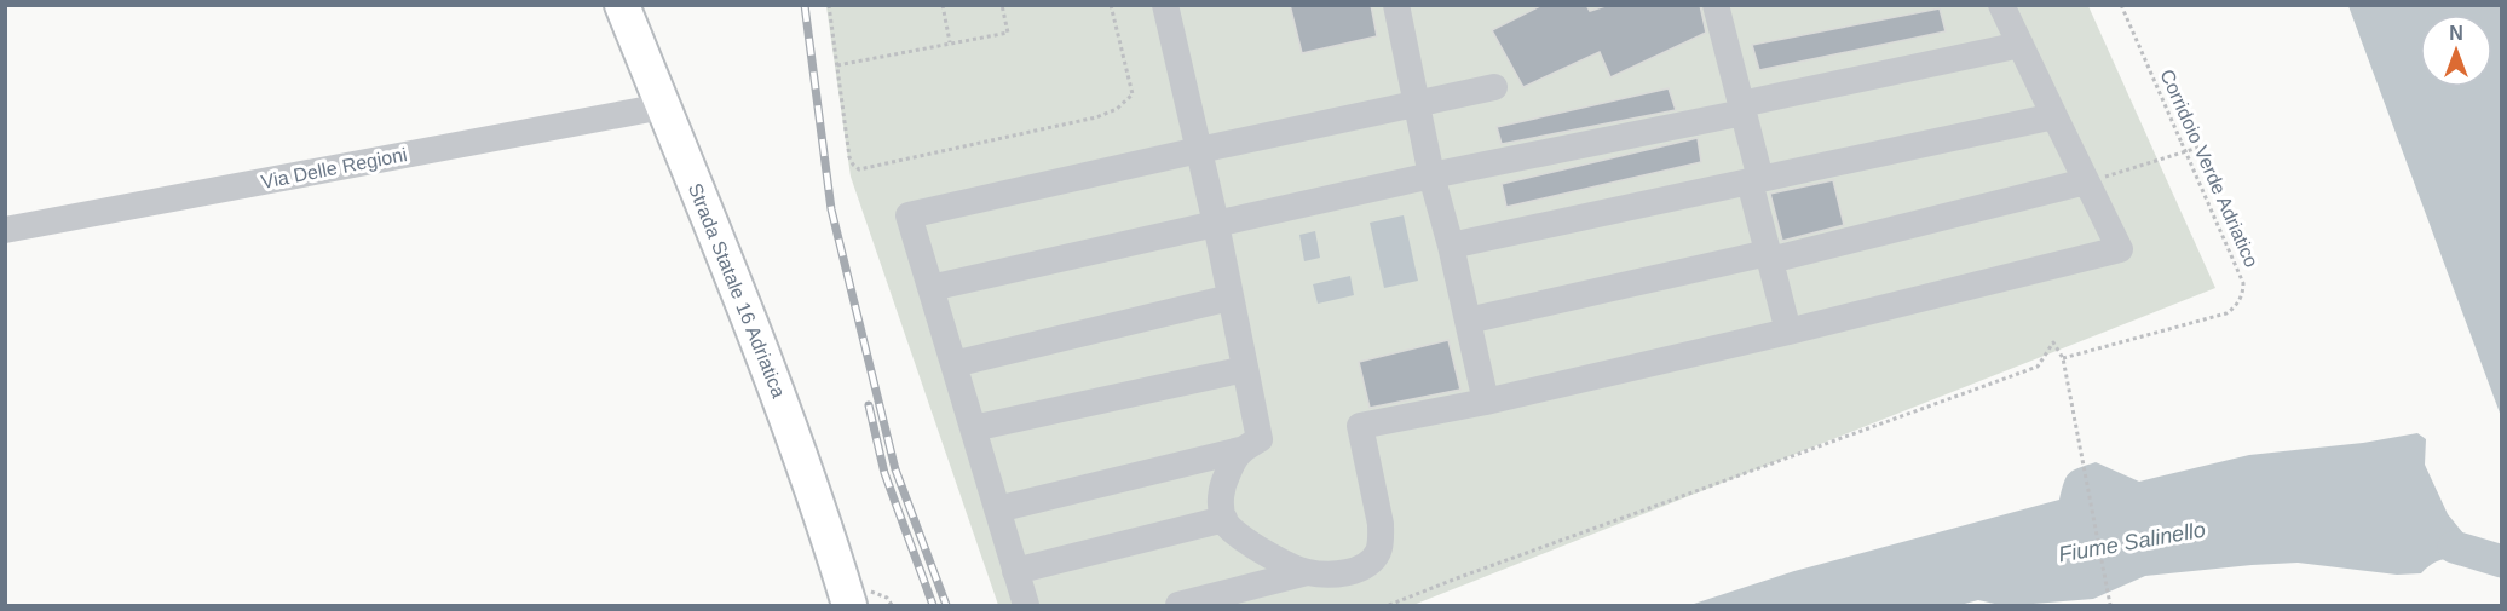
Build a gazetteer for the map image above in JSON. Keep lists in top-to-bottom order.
{
  "streets": {
    "main road": ["Strada Statale 16 Adriatica"],
    "street": ["Via Delle Regioni"],
    "path": ["Corridoio Verde Adriatico"]
  },
  "crossings": [
    ["Via Delle Regioni", "Strada Statale 16 Adriatica"]
  ],
  "water": ["Fiume Salinello"],
  "north": "top"
}
